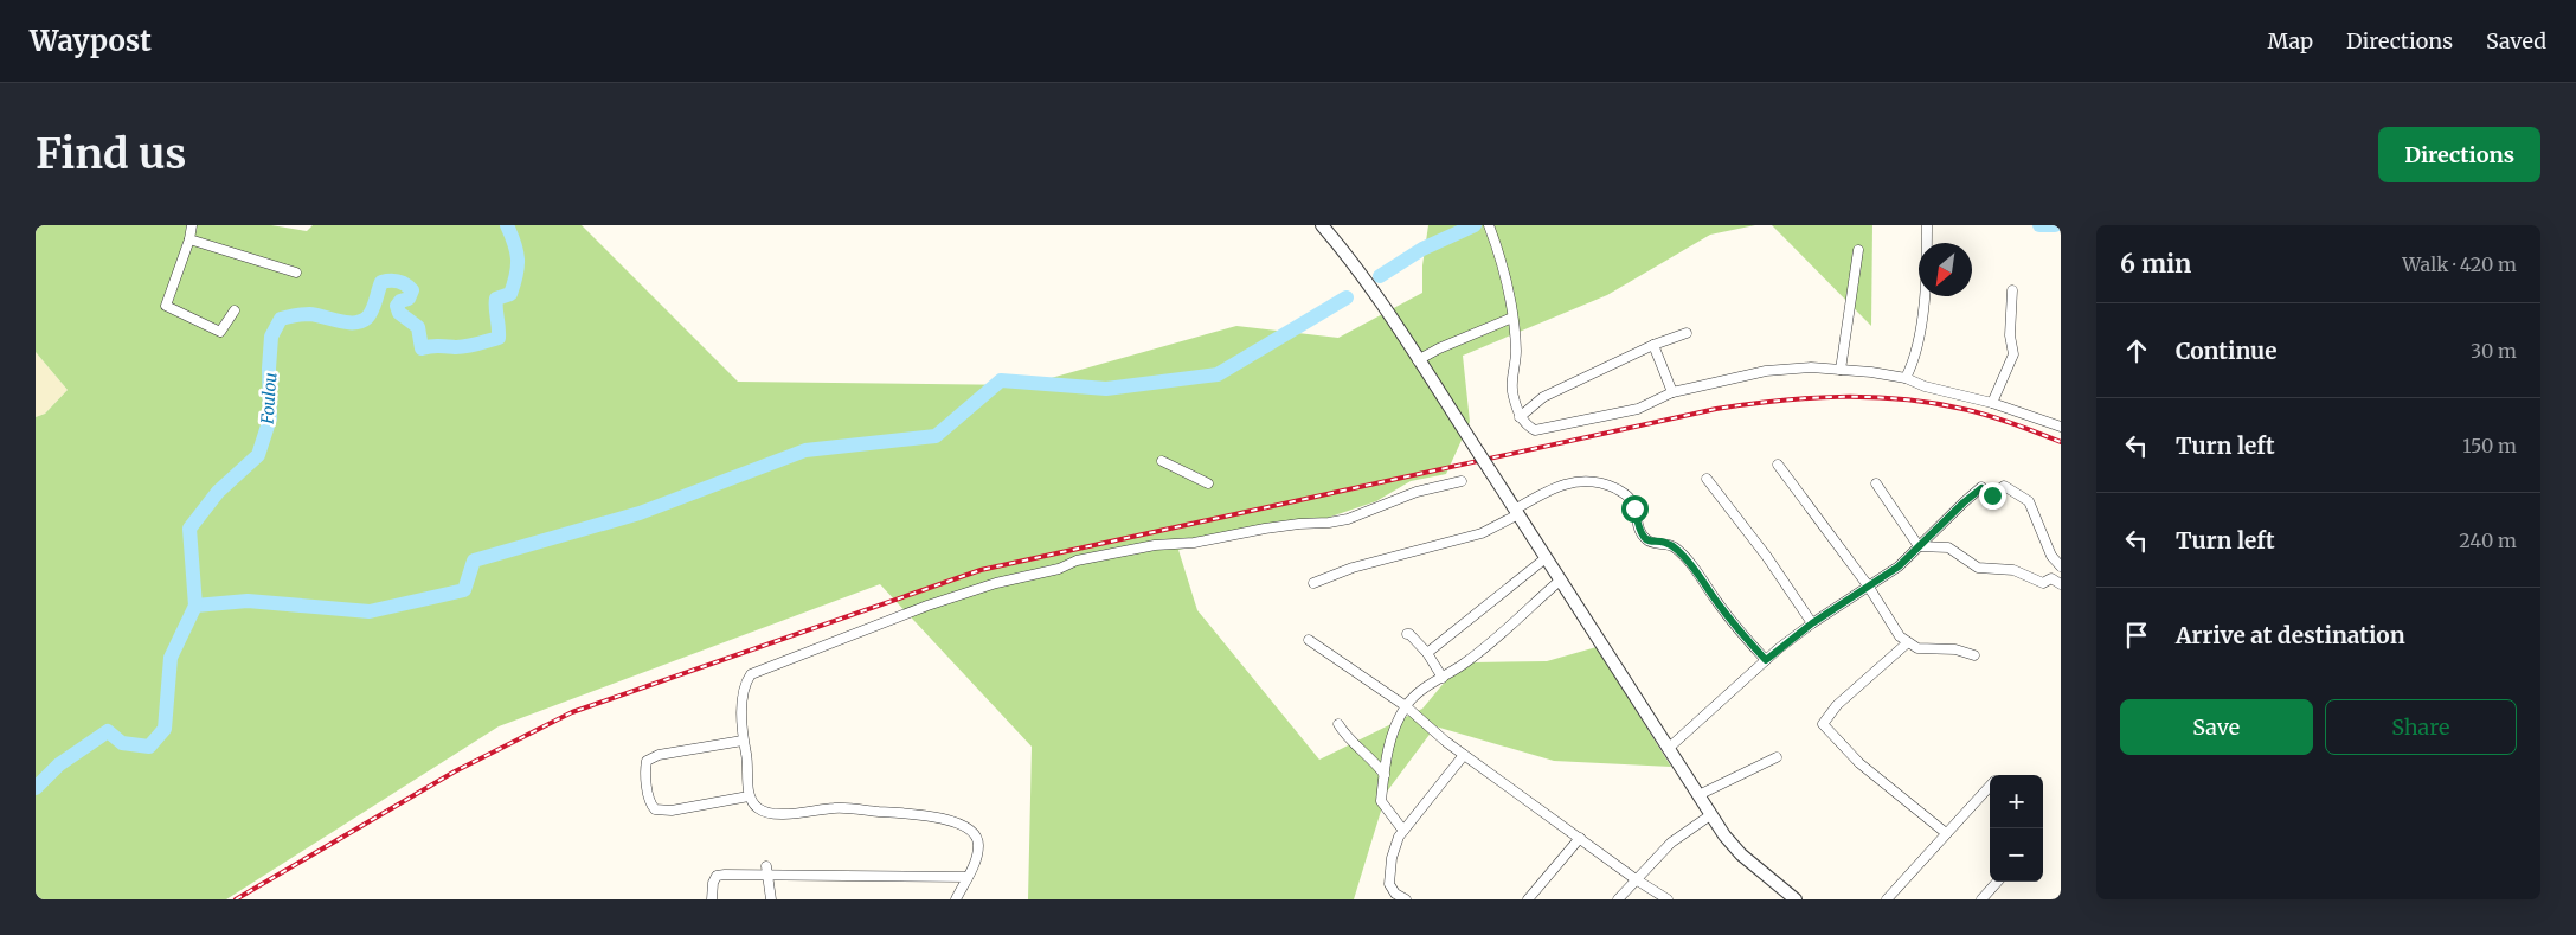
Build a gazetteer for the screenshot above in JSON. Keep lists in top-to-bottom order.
{
  "water": ["Foulou"],
  "north": "bottom left",
  "page": {
    "header": "Waypost",
    "nav": ["Map", "Directions", "Saved"],
    "buttons": [
      "Directions",
      ["Save", "Share"]
    ],
    "title": "Find us",
    "heading": ["6 min", "Walk · 420 m"],
    "list": [
      ["Continue", "30 m"],
      ["Turn left", "150 m"],
      ["Turn left", "240 m"],
      "Arrive at destination"
    ],
    "map_buttons": ["+", "−"]
  }
}
